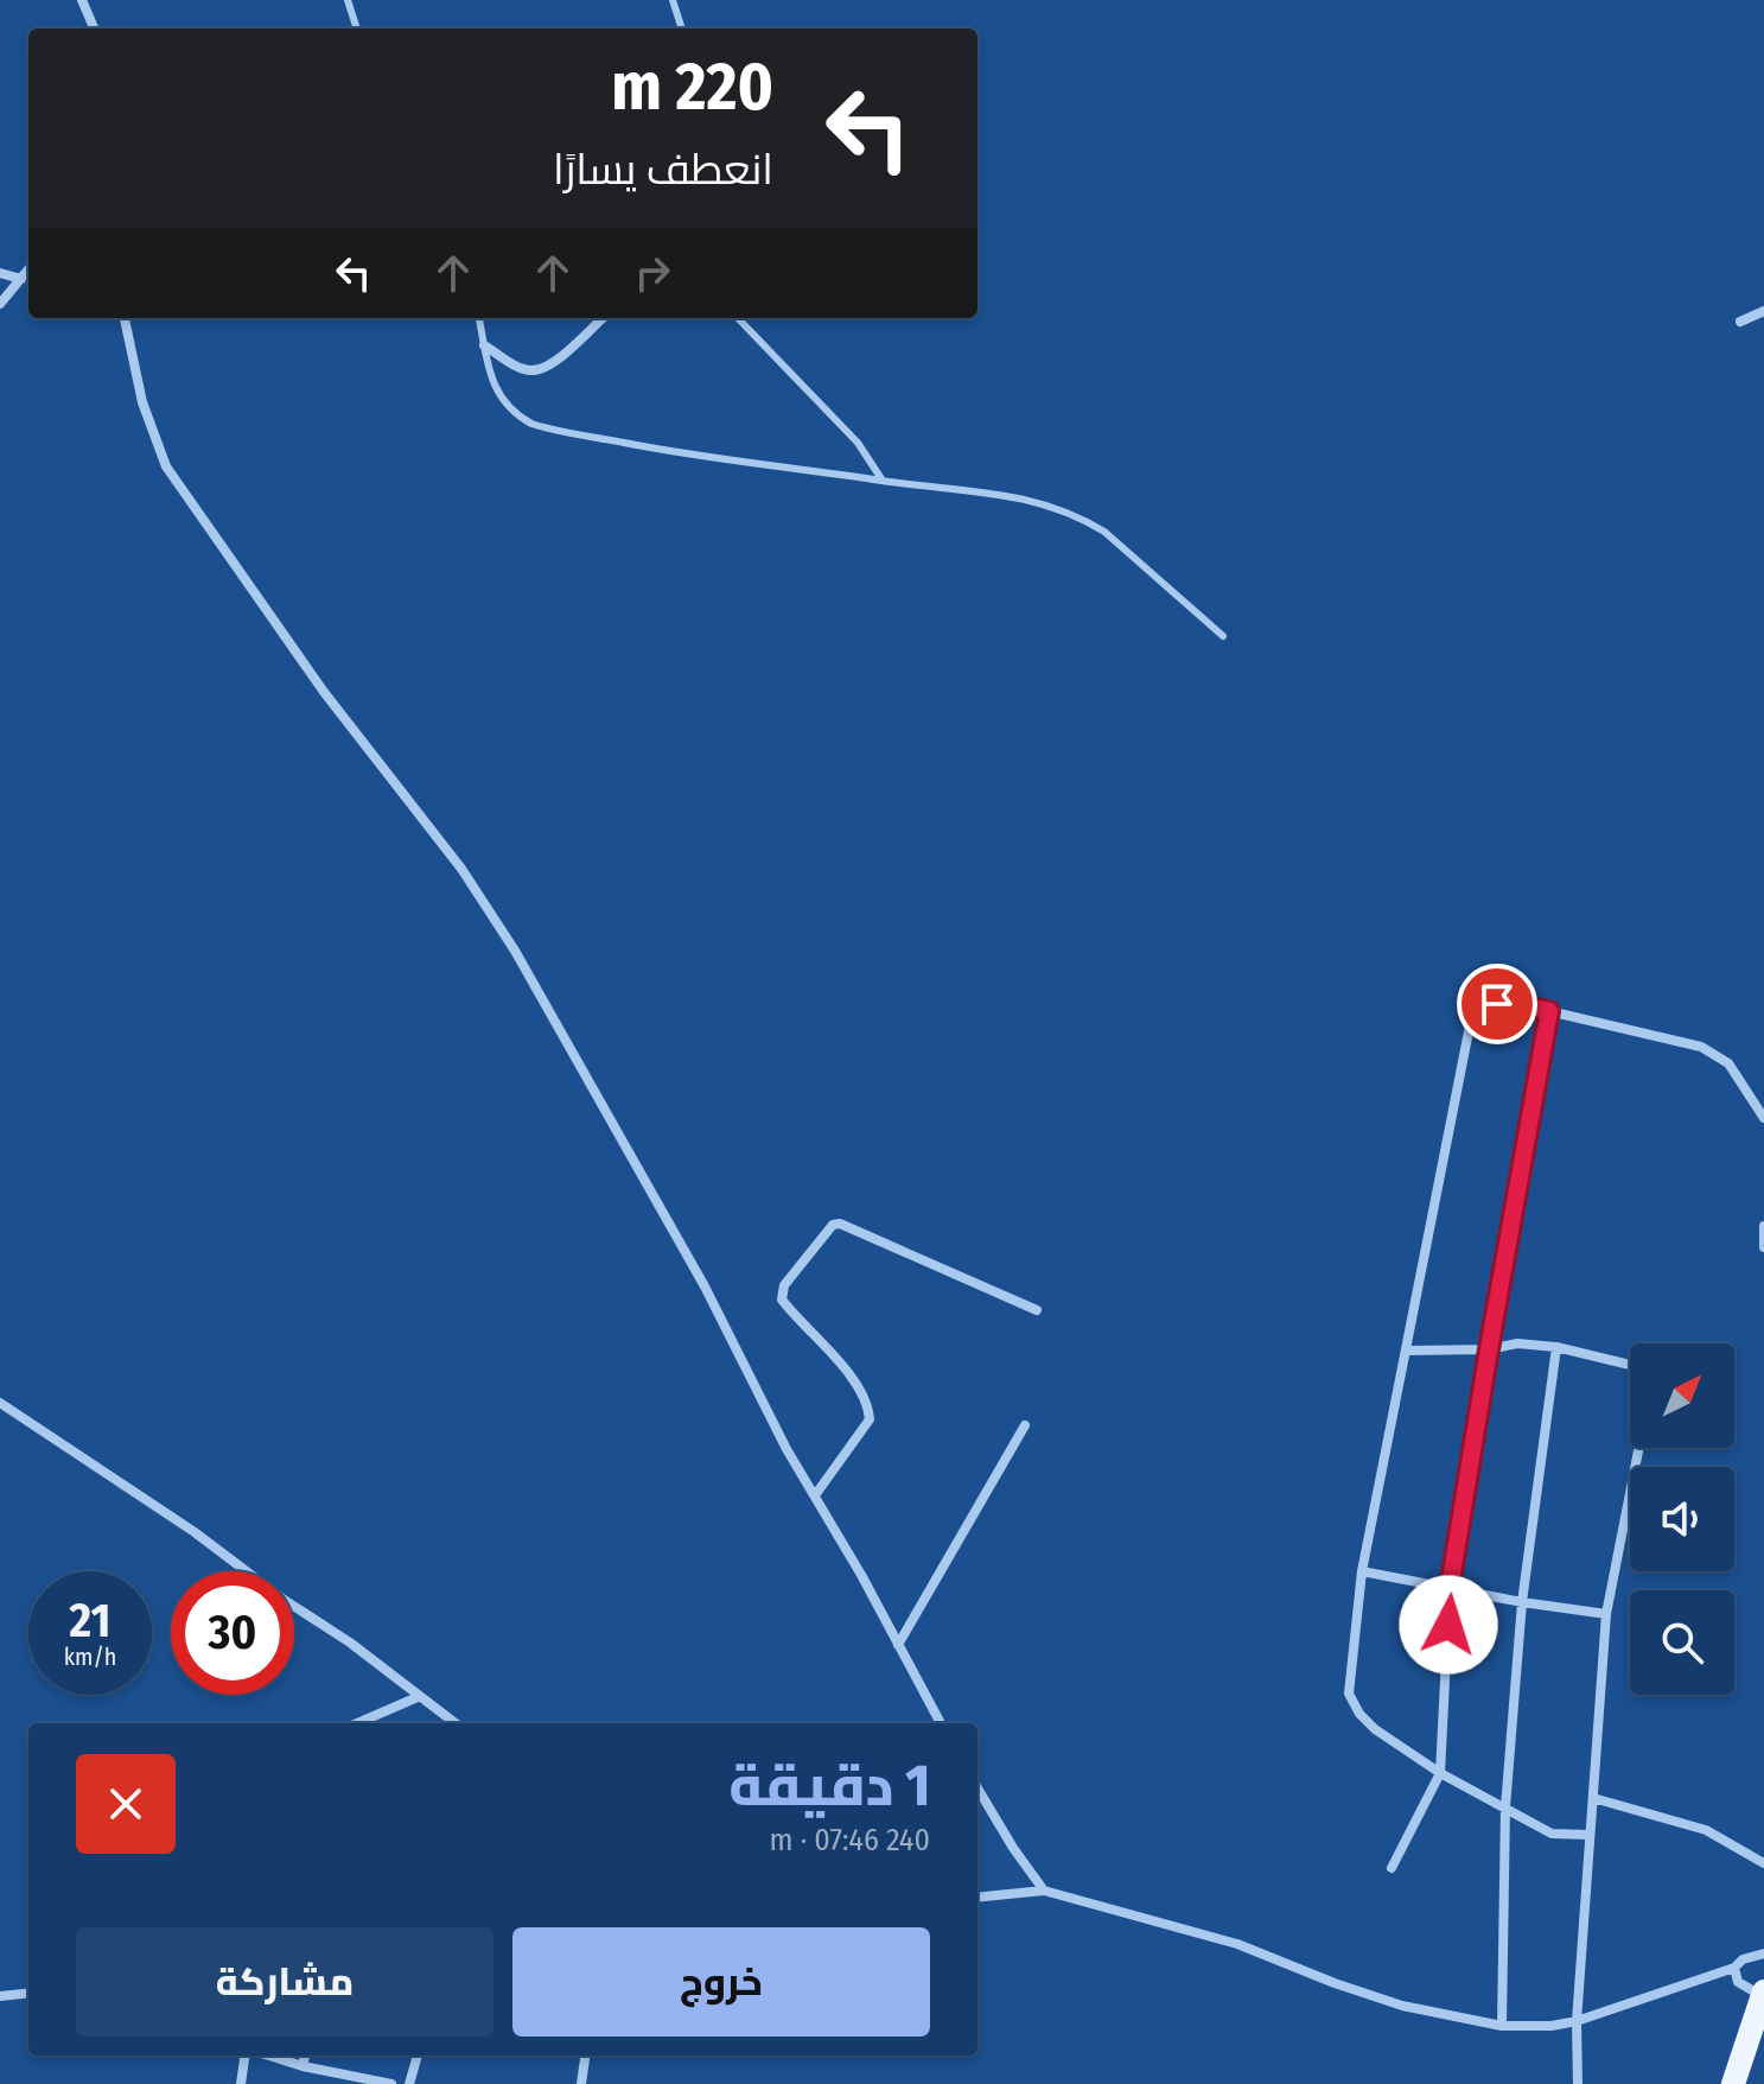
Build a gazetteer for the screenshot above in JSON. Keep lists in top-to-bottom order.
{
  "north": "top right",
  "page": {
    "turn": ["220 m", "انعطف يسارًا"],
    "speed": "21 km/h",
    "limit": "30",
    "heading": ["1 دقيقة", "240 m · 07:46"],
    "buttons": ["خروج", "مشاركة"]
  }
}
